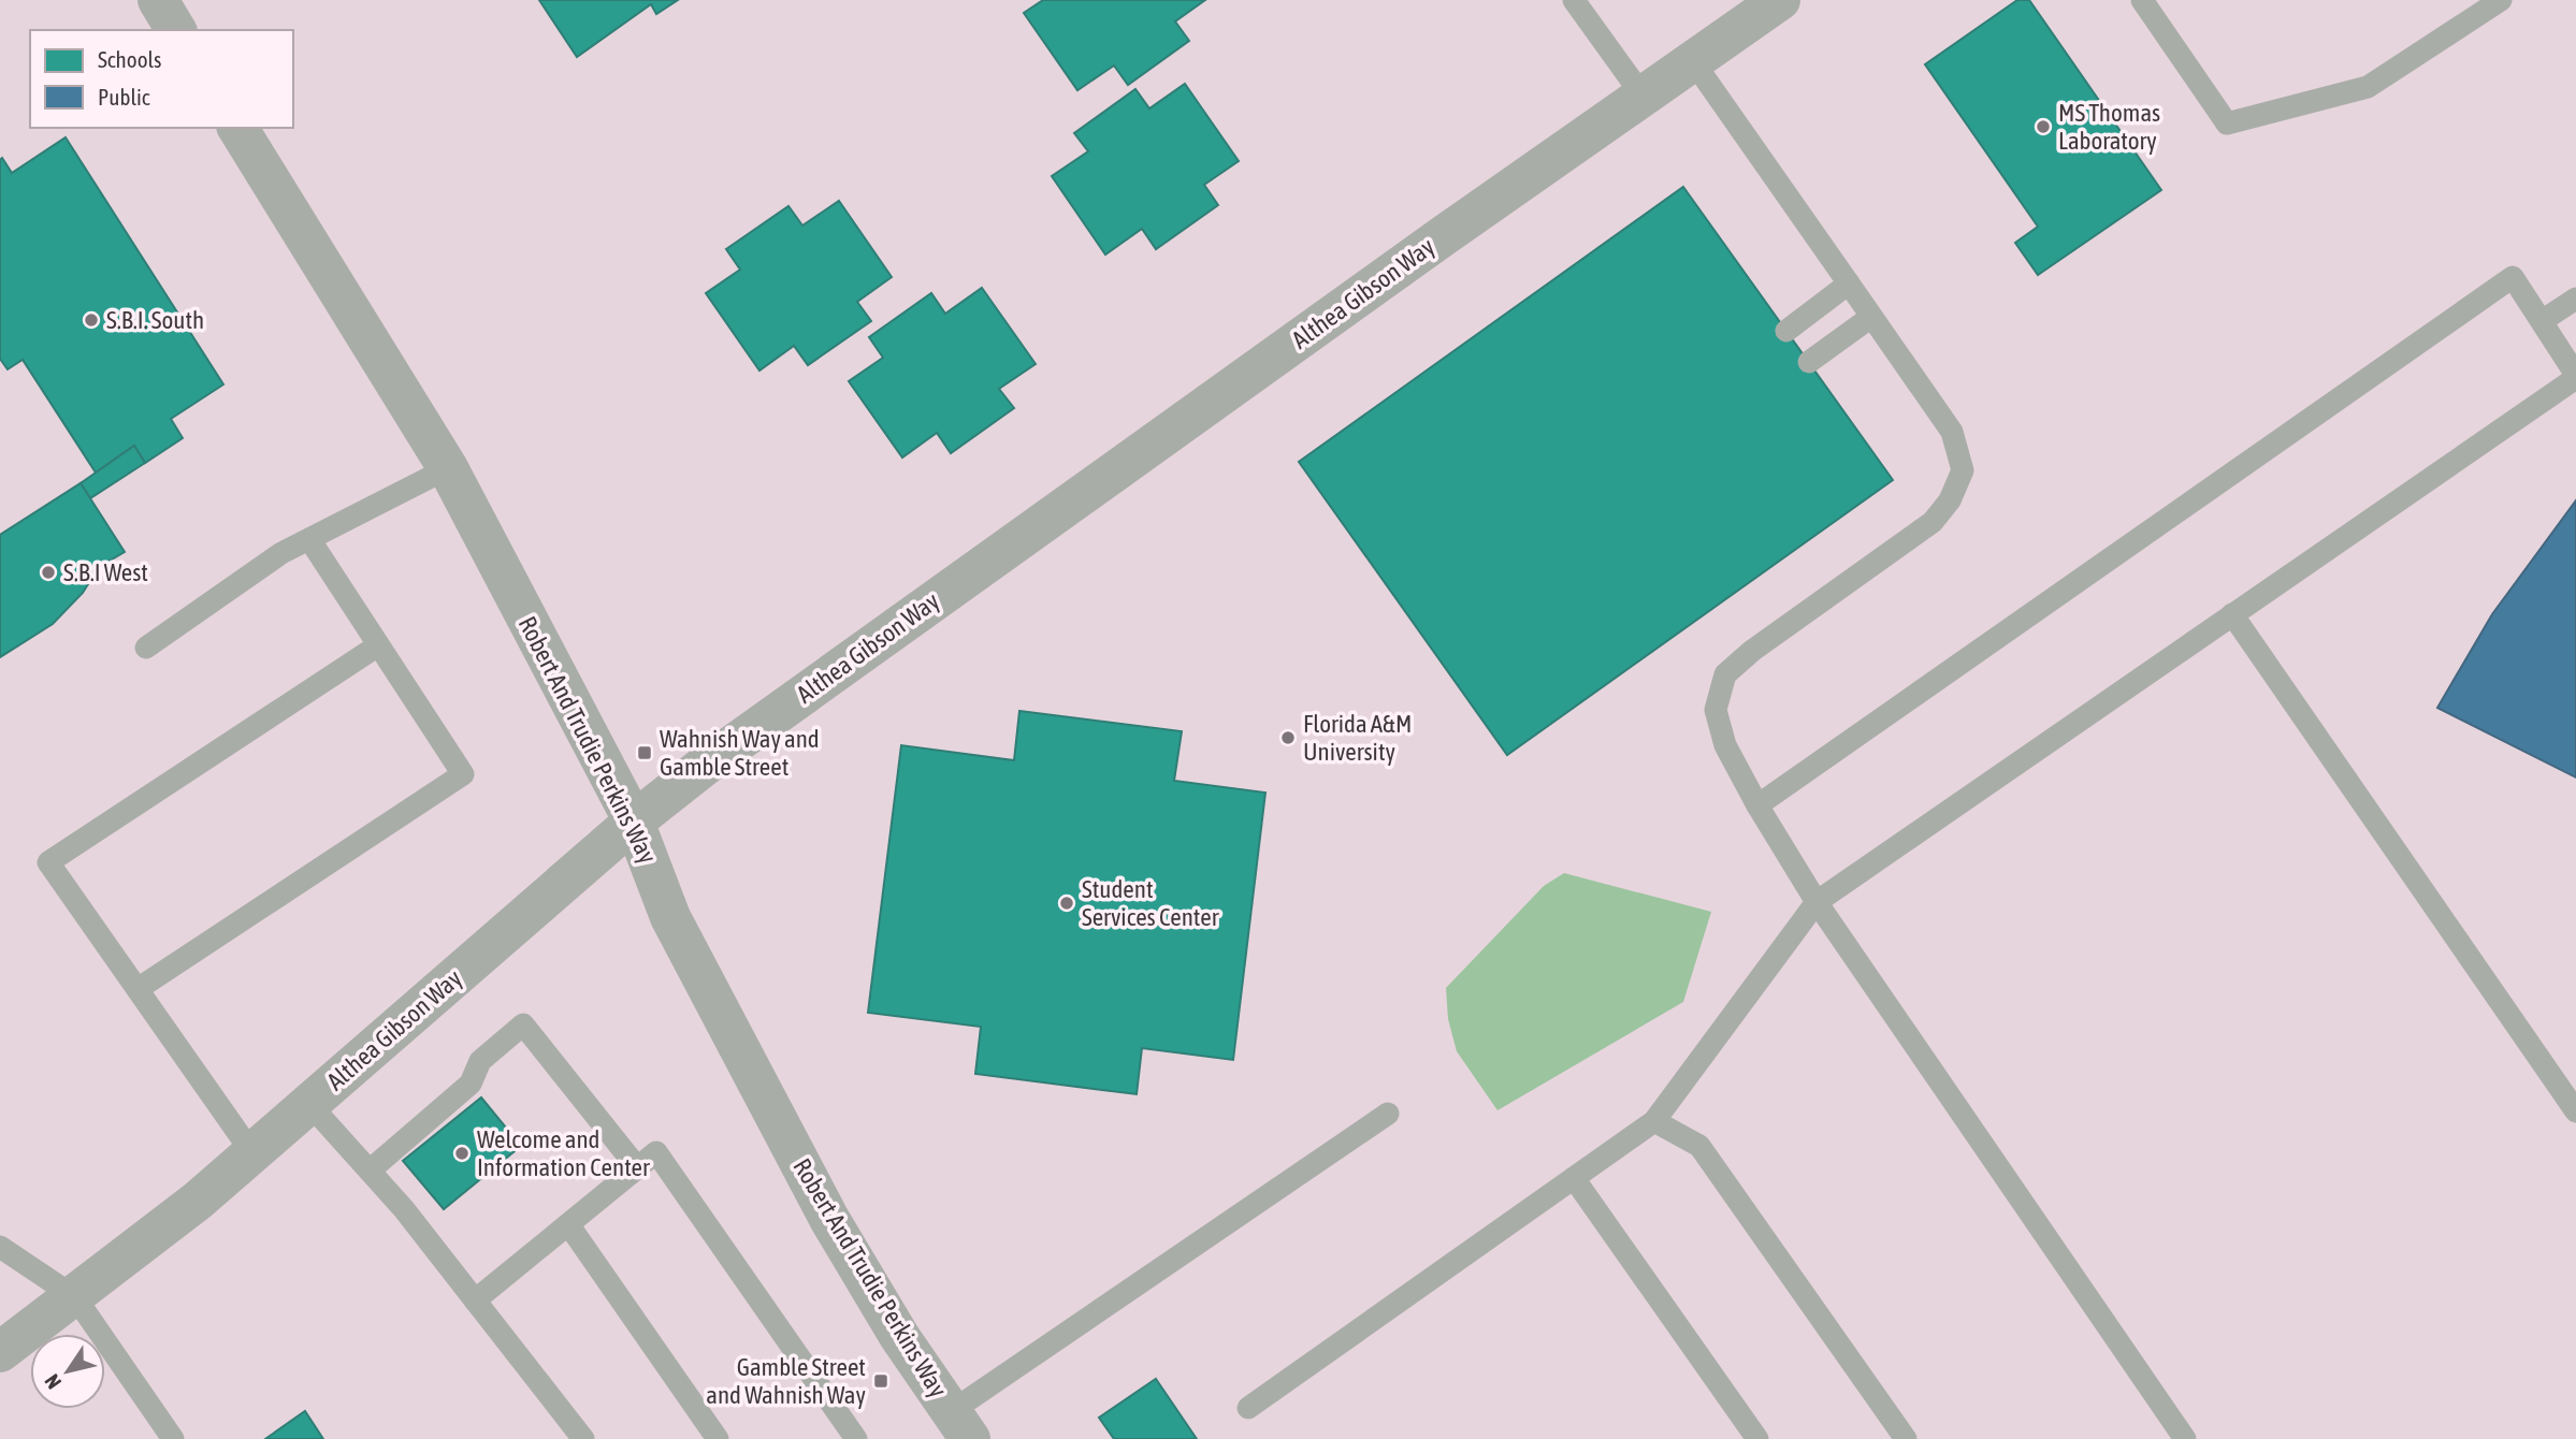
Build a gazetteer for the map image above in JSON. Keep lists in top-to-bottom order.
{
  "streets": {
    "street": ["Althea Gibson Way", "Robert And Trudie Perkins Way"]
  },
  "crossings": [
    ["Althea Gibson Way", "Robert And Trudie Perkins Way"]
  ],
  "places": {
    "other": [
      "MS Thomas Laboratory",
      "S.B.I. South",
      "S.B.I West",
      "Florida A&M University",
      "Student Services Center",
      "Welcome and Information Center"
    ],
    "transit": ["Wahnish Way and Gamble Street", "Gamble Street and Wahnish Way"]
  },
  "legend": ["Schools", "Public"],
  "north": "bottom left"
}
